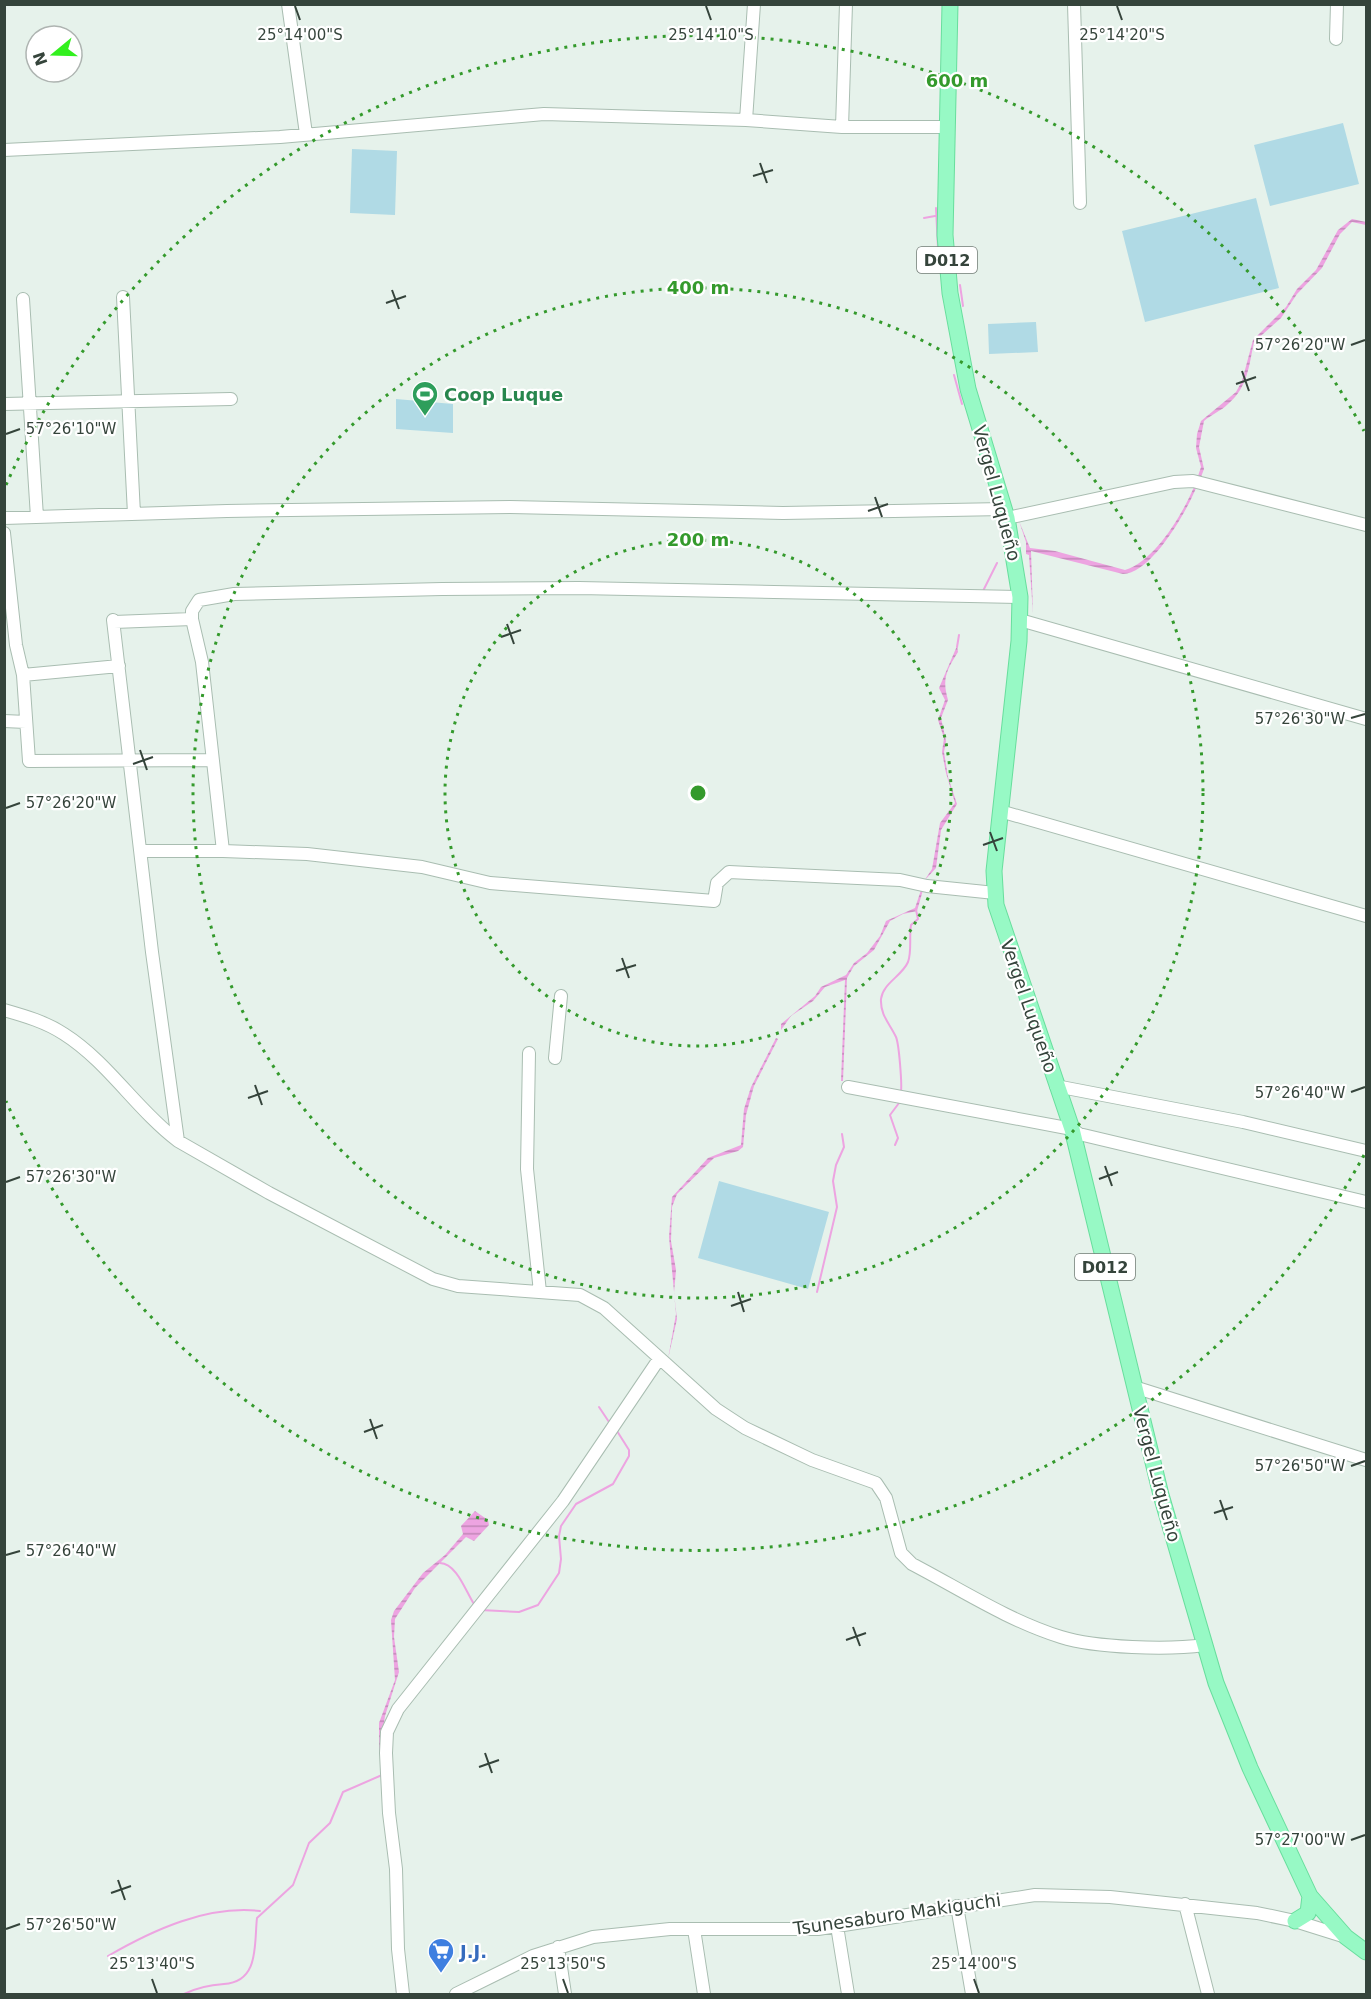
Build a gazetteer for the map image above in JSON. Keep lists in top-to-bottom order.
{
  "streets": {
    "main road": ["D012", "Vergel Luqueño"],
    "street": ["Tsunesaburo Makiguchi"]
  },
  "crossings": [
    ["Vergel Luqueño", "Tsunesaburo Makiguchi"]
  ],
  "places": {
    "sports": ["Coop Luque"],
    "supermarket": ["J.J."]
  },
  "north": "left",
  "coordinates": [
    "25°14'10\"S",
    "25°14'00\"S",
    "25°14'20\"S",
    "57°26'20\"W",
    "57°26'10\"W",
    "57°26'30\"W",
    "57°26'40\"W",
    "57°26'50\"W",
    "57°27'00\"W",
    "25°13'40\"S",
    "25°13'50\"S"
  ],
  "rings": ["600 m", "400 m", "200 m"]
}
